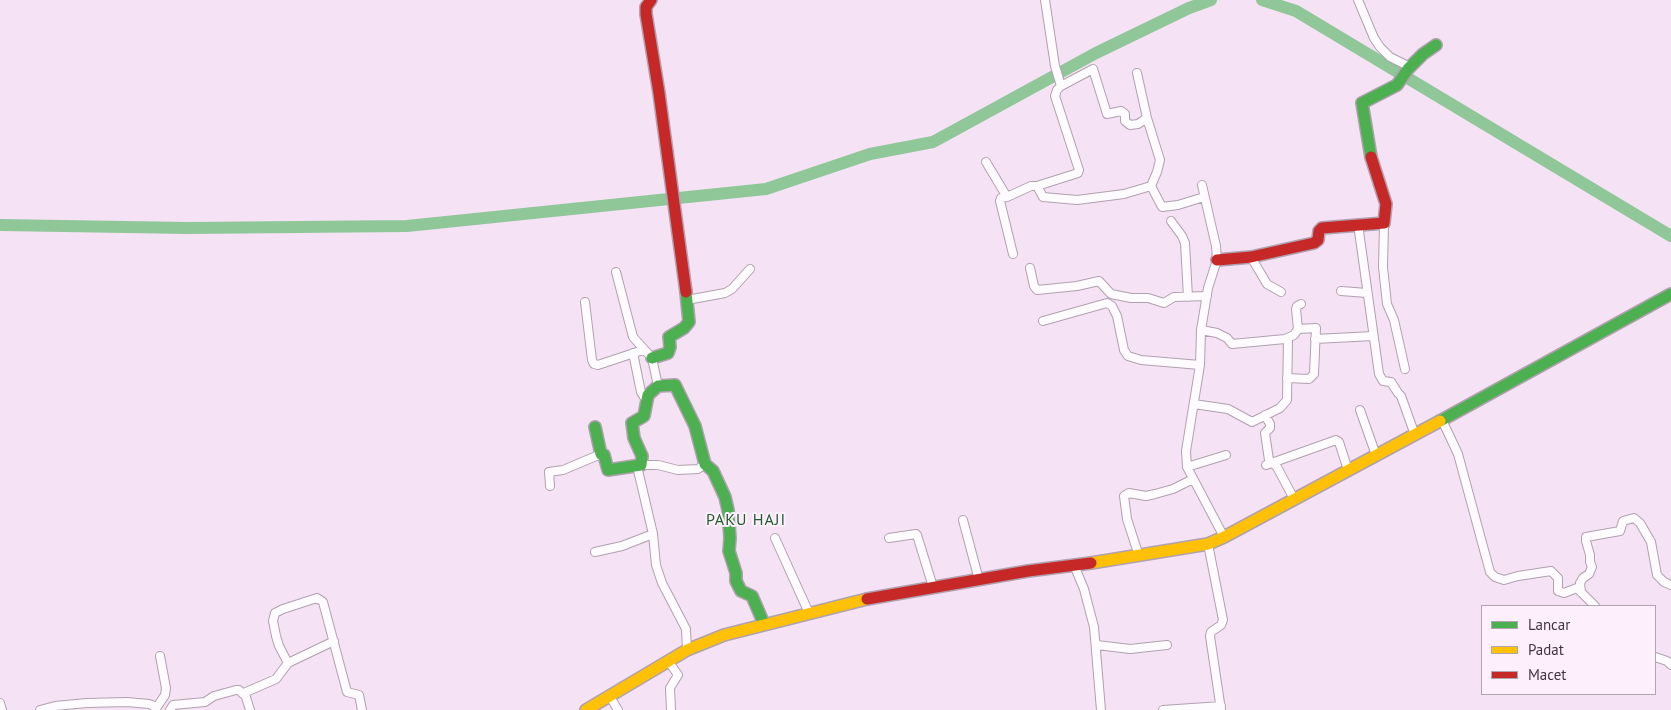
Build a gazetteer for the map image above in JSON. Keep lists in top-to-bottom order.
{
  "districts": ["PAKU HAJI"],
  "legend": ["Lancar", "Padat", "Macet"]
}
